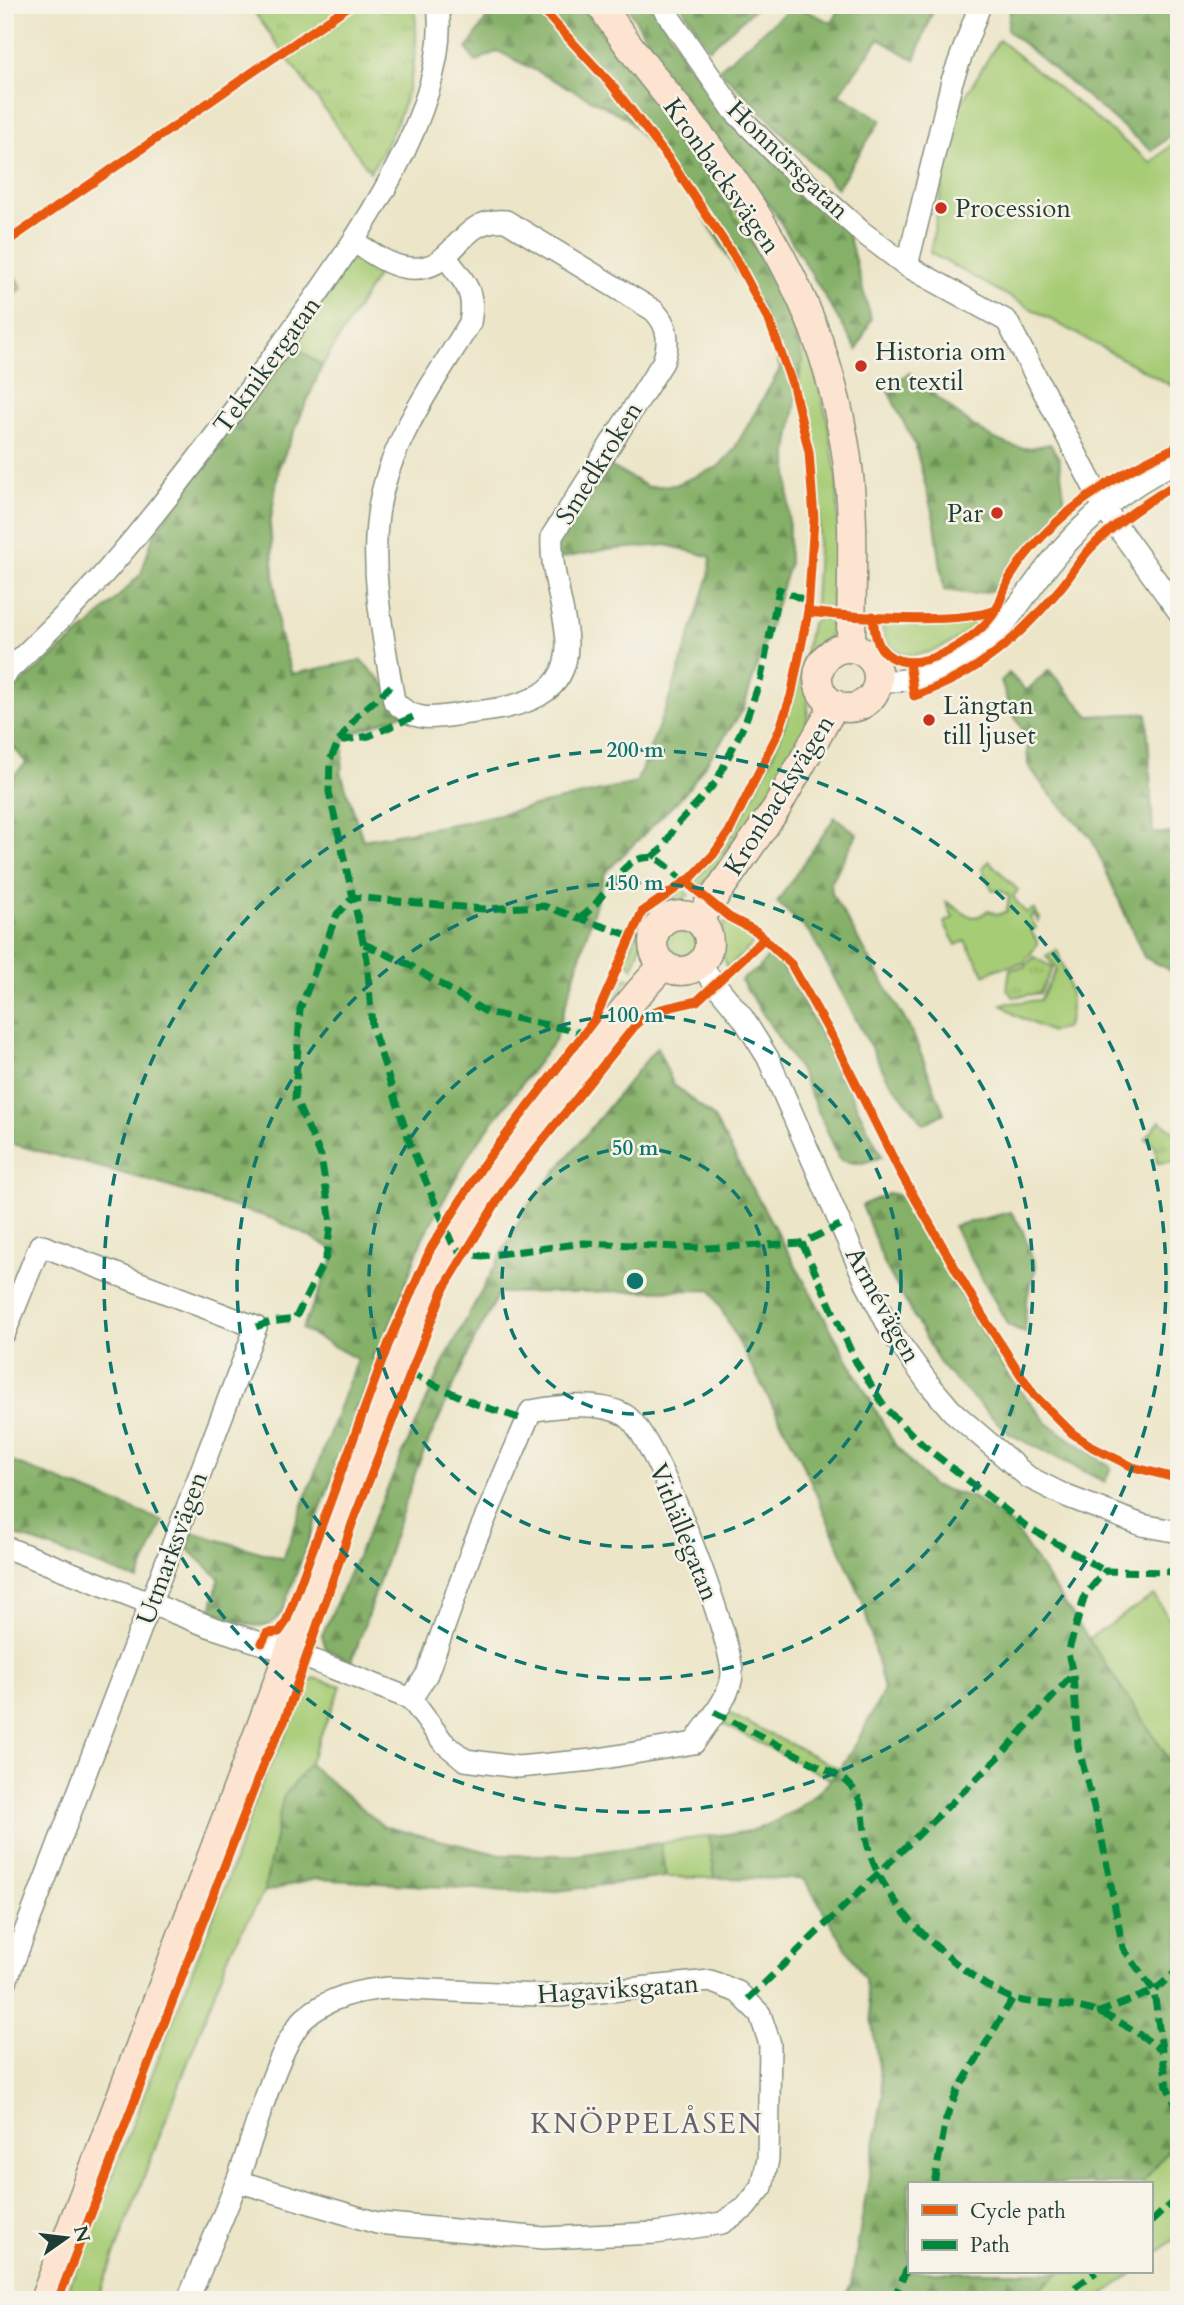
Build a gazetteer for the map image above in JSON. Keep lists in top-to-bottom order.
{
  "streets": {
    "street": [
      "Honnörsgatan",
      "Kronbacksvägen",
      "Teknikergatan",
      "Smedkroken",
      "Armévägen",
      "Vithällegatan",
      "Utmarksvägen",
      "Hagaviksgatan"
    ]
  },
  "crossings": [
    ["Kronbacksvägen", "Armévägen"]
  ],
  "districts": ["KNÖPPELÅSEN"],
  "places": [
    "Procession",
    "Historia om en textil",
    "Par",
    "Längtan till ljuset"
  ],
  "legend": ["Cycle path", "Path"],
  "north": "right",
  "rings": [
    "200 m",
    "150 m",
    "100 m",
    "50 m"
  ]
}
